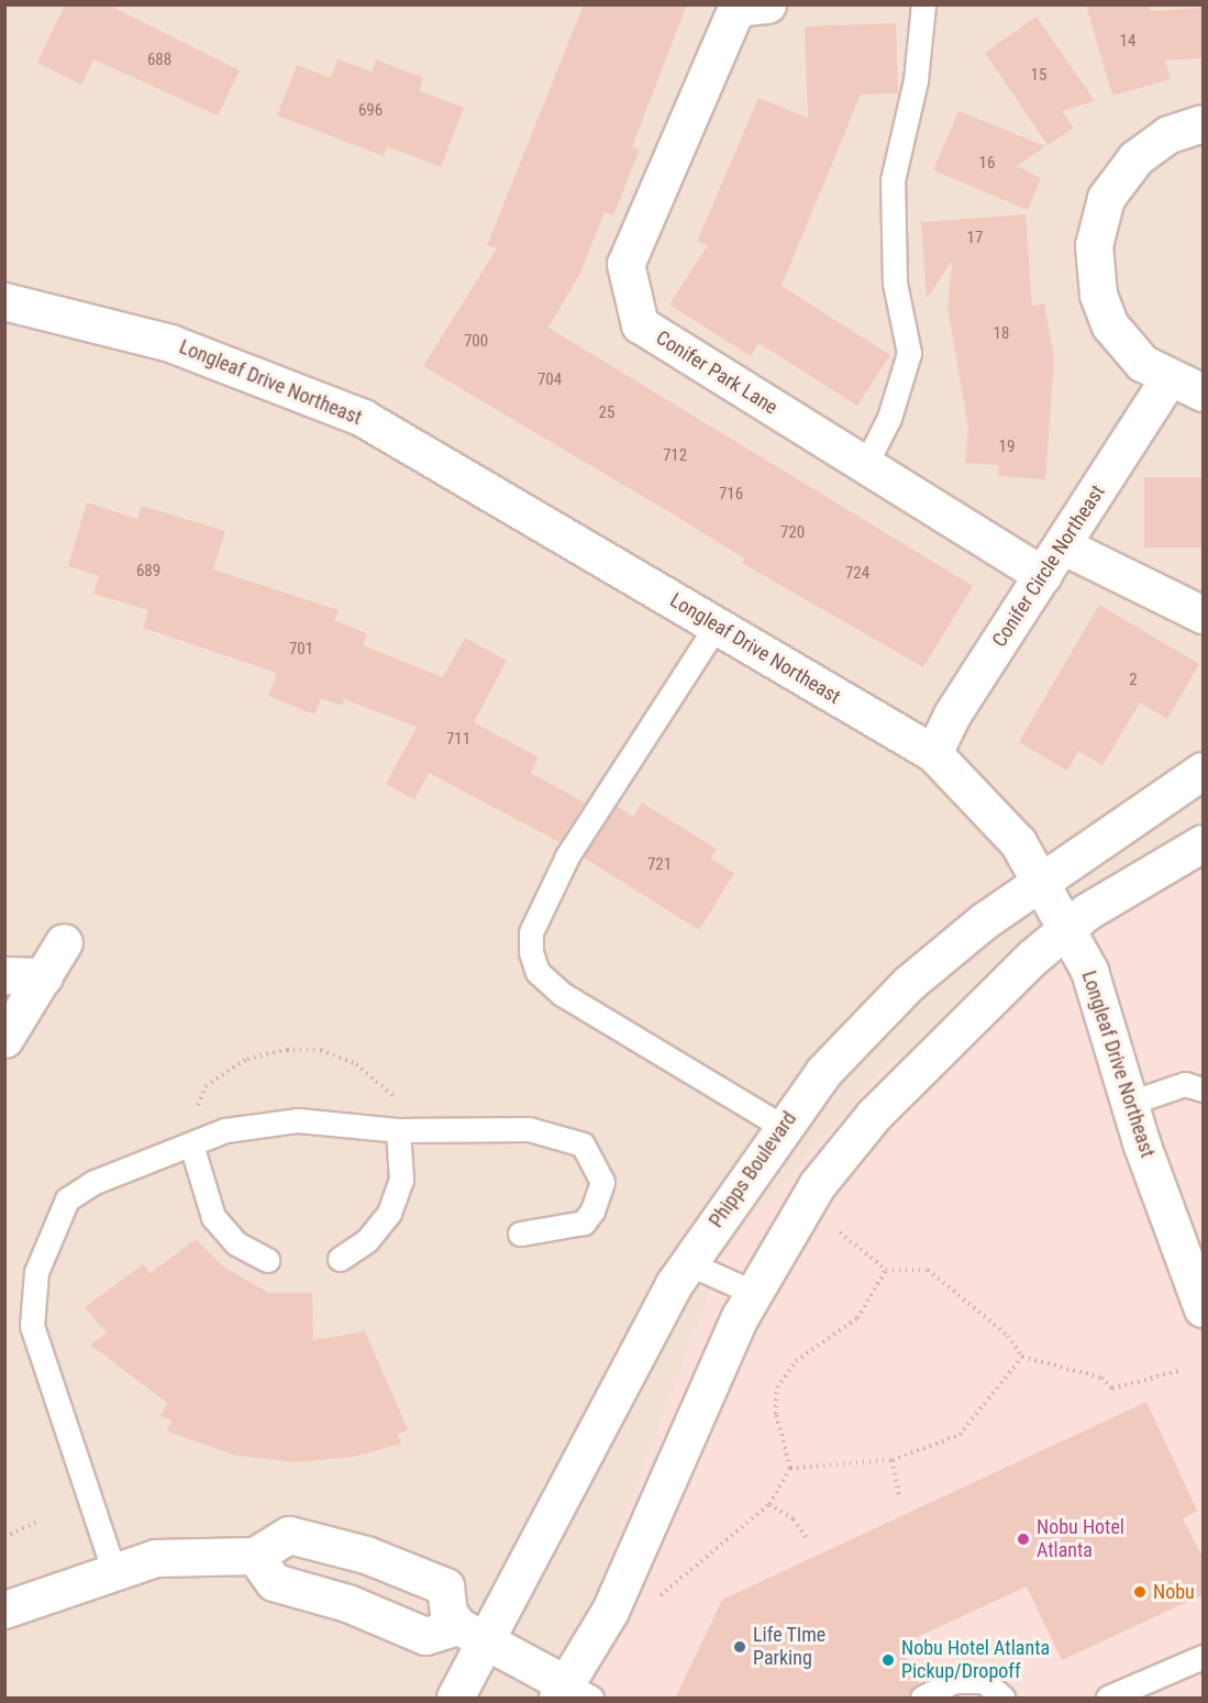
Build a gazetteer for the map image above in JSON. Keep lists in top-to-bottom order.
{
  "streets": {
    "street": [
      "Conifer Park Lane",
      "Longleaf Drive Northeast",
      "Conifer Circle Northeast",
      "Phipps Boulevard"
    ]
  },
  "crossings": [
    ["Conifer Park Lane", "Conifer Circle Northeast"],
    ["Longleaf Drive Northeast", "Conifer Circle Northeast"],
    ["Longleaf Drive Northeast", "Phipps Boulevard"]
  ],
  "places": [
    "Nobu Hotel Atlanta",
    "Nobu",
    "Life TIme Parking",
    "Nobu Hotel Atlanta Pickup/Dropoff"
  ],
  "house_numbers": [
    "14",
    "688",
    "15",
    "696",
    "16",
    "17",
    "18",
    "700",
    "704",
    "25",
    "19",
    "712",
    "716",
    "720",
    "689",
    "724",
    "701",
    "2",
    "711",
    "721"
  ]
}
